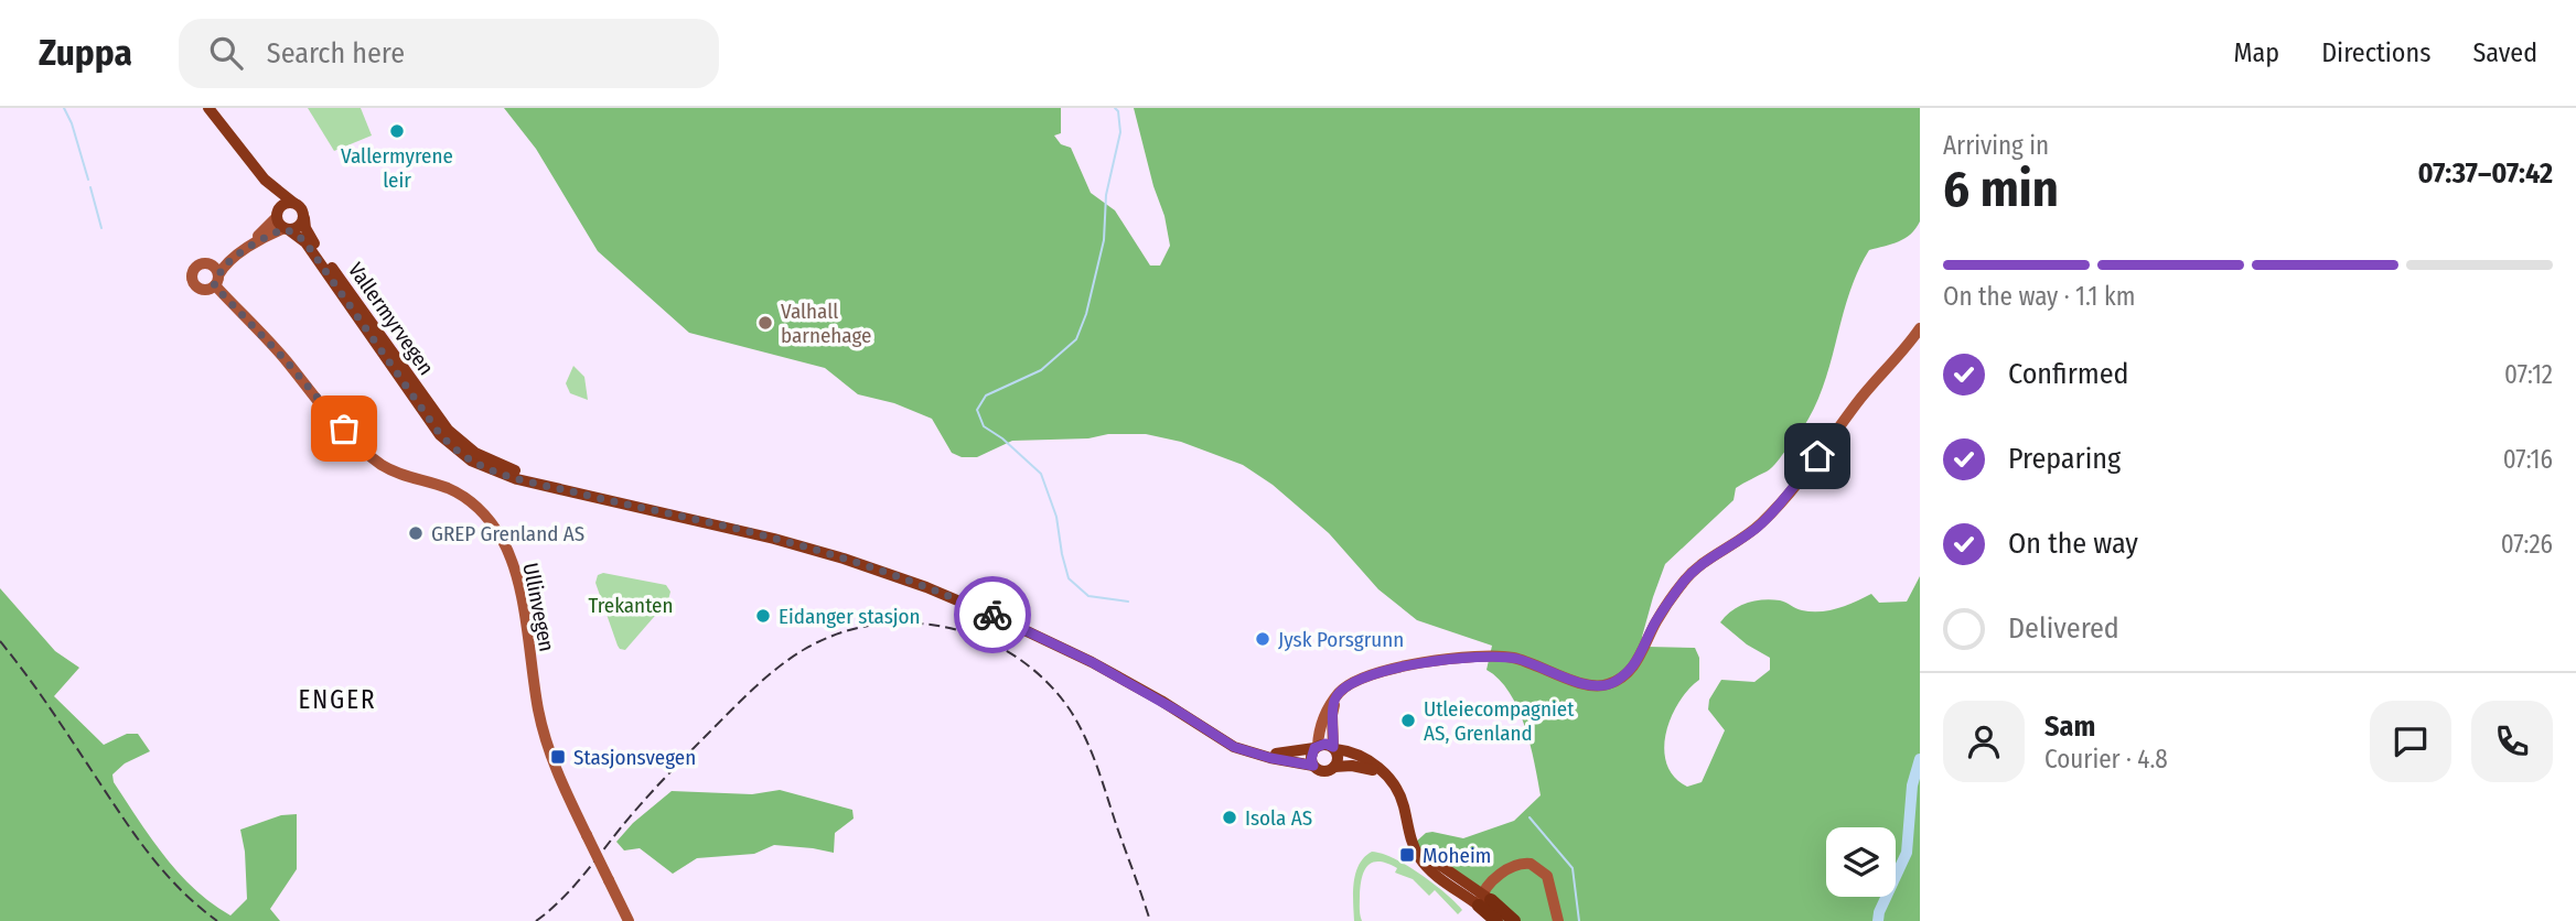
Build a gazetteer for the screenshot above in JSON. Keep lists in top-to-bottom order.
{
  "streets": {
    "main road": ["Vallermyrvegen", "Ullinvegen"]
  },
  "districts": ["ENGER"],
  "parks": ["Trekanten"],
  "places": {
    "other": [
      "Vallermyrene leir",
      "Valhall barnehage",
      "GREP Grenland AS",
      "Eidanger stasjon",
      "Jysk Porsgrunn",
      "Utleiecompagniet AS, Grenland",
      "Isola AS"
    ],
    "transit": ["Stasjonsvegen", "Moheim"]
  },
  "page": {
    "header": "Zuppa",
    "search": "Search here",
    "nav": ["Map", "Directions", "Saved"],
    "heading": ["6 min", "Arriving in", "07:37–07:42"],
    "panel": ["Sam", "Courier · 4.8"],
    "bar": "On the way · 1.1 km",
    "list": [
      ["Confirmed", "07:12"],
      ["Preparing", "07:16"],
      ["On the way", "07:26"],
      "Delivered"
    ]
  }
}
